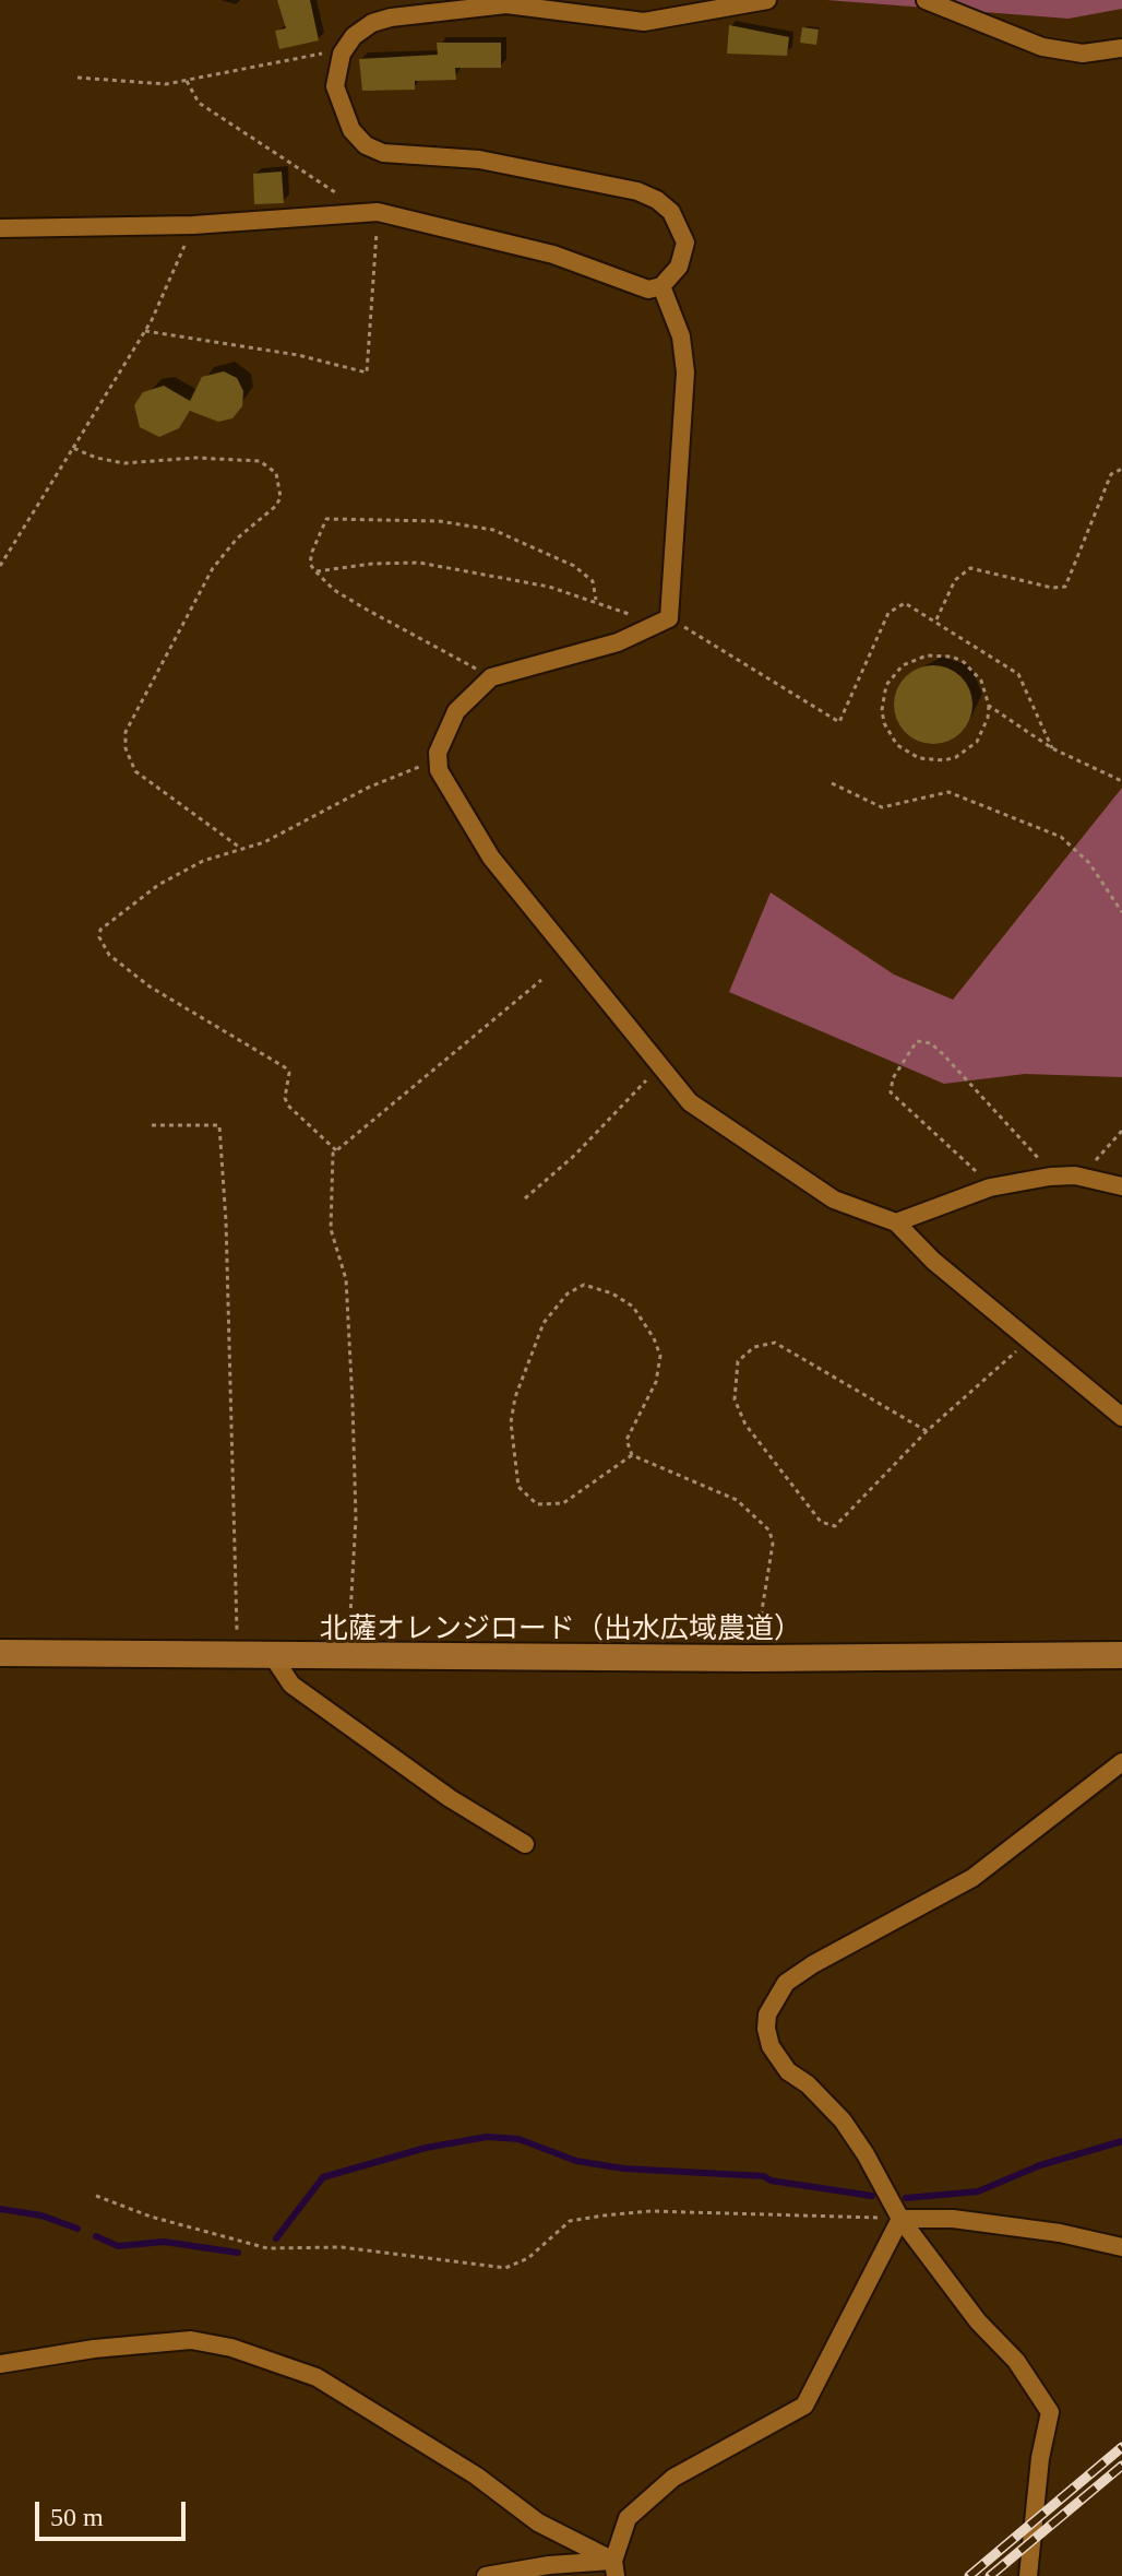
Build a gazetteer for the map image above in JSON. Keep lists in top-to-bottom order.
{
  "streets": {
    "street": ["北薩オレンジロード（出水広域農道）"]
  },
  "scale_bar": "50 m"
}
